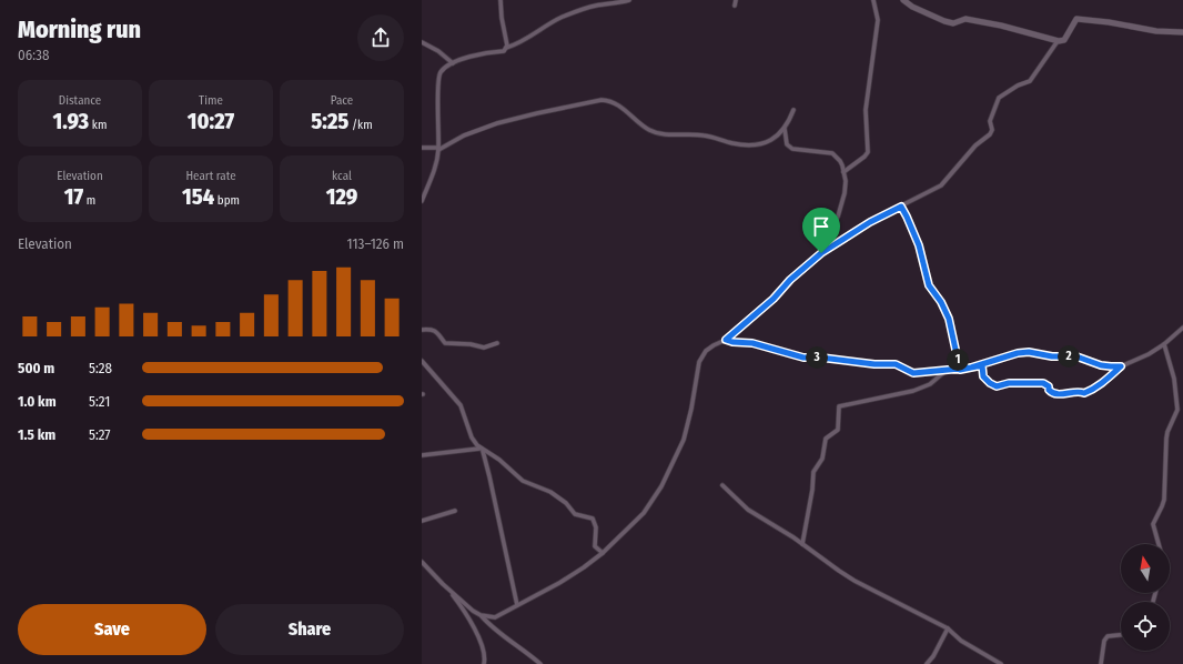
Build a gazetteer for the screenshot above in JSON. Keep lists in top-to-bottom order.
{
  "north": "top",
  "page": {
    "heading": ["Morning run", "06:38"],
    "stats": [
      ["Distance", "1.93 km"],
      ["Time", "10:27"],
      ["Pace", "5:25 /km"],
      ["Elevation", "17 m"],
      ["Heart rate", "154 bpm"],
      ["kcal", "129"]
    ],
    "chart": ["Elevation", "113–126 m"],
    "pins": ["2", "3", "1"],
    "list": [
      {
        "name": "500 m",
        "note": "5:28"
      },
      {
        "name": "1.0 km",
        "note": "5:21"
      },
      {
        "name": "1.5 km",
        "note": "5:27"
      }
    ],
    "buttons": ["Save", "Share"]
  }
}
